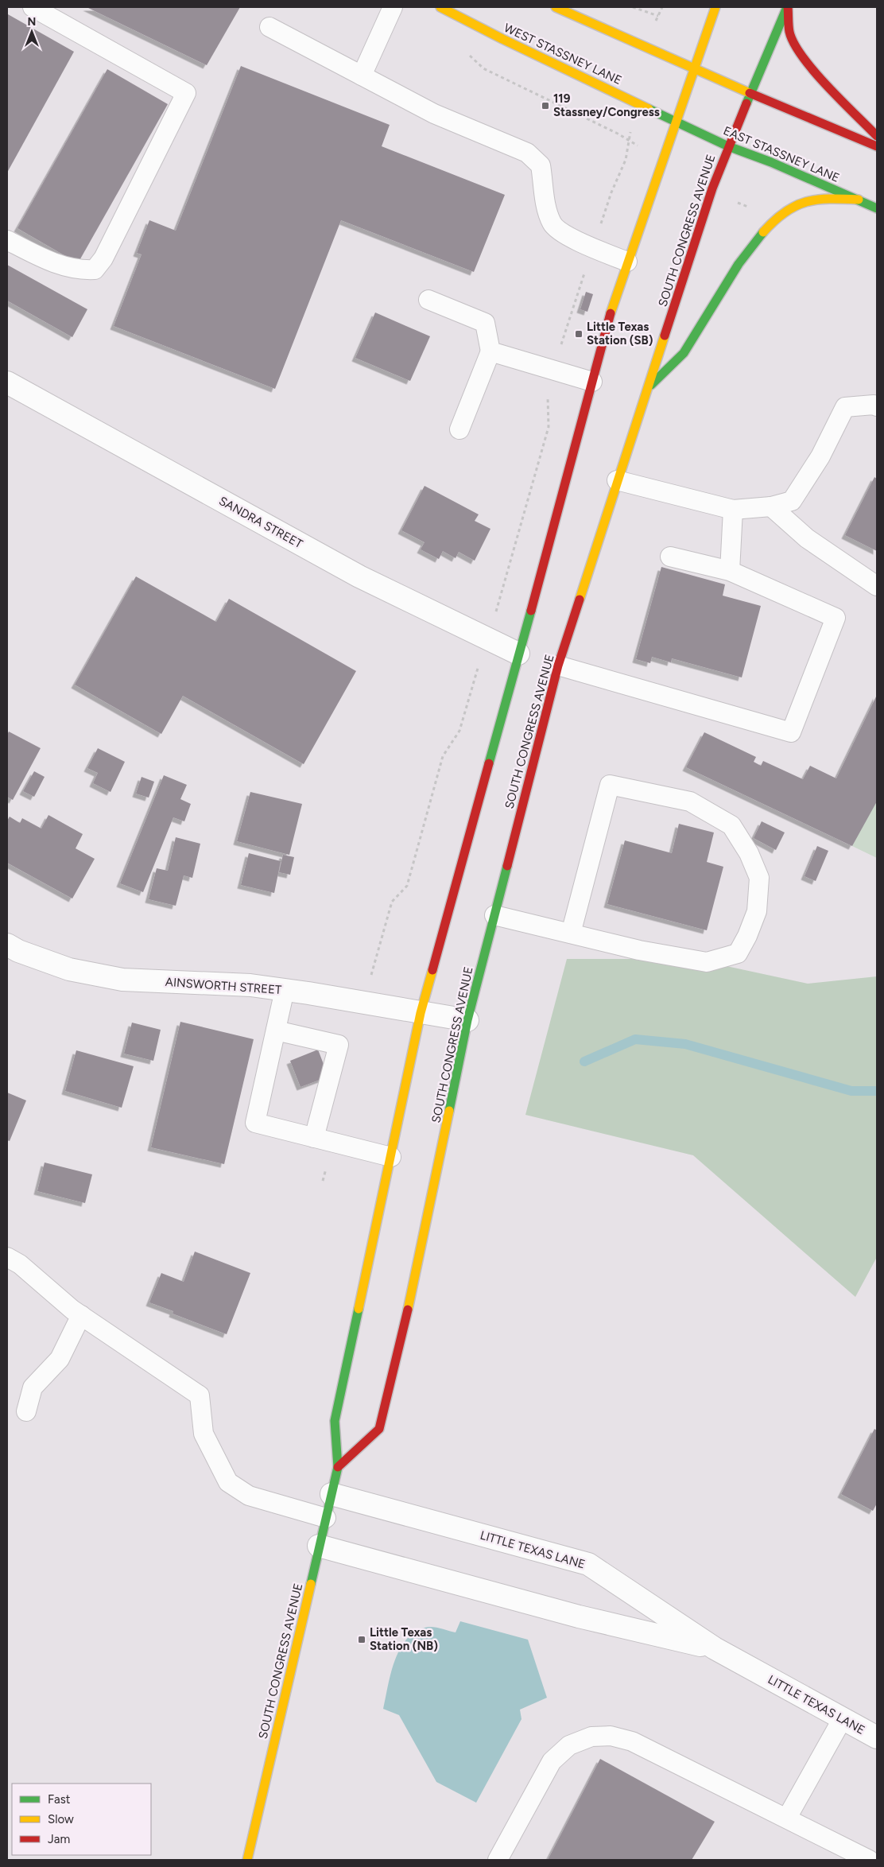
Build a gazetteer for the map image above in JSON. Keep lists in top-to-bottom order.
{
  "streets": {
    "main road": ["WEST STASSNEY LANE", "EAST STASSNEY LANE", "SOUTH CONGRESS AVENUE"],
    "street": ["SANDRA STREET", "AINSWORTH STREET", "LITTLE TEXAS LANE"]
  },
  "crossings": [
    ["WEST STASSNEY LANE", "EAST STASSNEY LANE"],
    ["WEST STASSNEY LANE", "SOUTH CONGRESS AVENUE"],
    ["EAST STASSNEY LANE", "SOUTH CONGRESS AVENUE"],
    ["SOUTH CONGRESS AVENUE", "SANDRA STREET"],
    ["SOUTH CONGRESS AVENUE", "AINSWORTH STREET"],
    ["SOUTH CONGRESS AVENUE", "LITTLE TEXAS LANE"]
  ],
  "places": {
    "transit": ["119 Stassney/Congress", "Little Texas Station (SB)", "Little Texas Station (NB)"]
  },
  "legend": ["Fast", "Slow", "Jam"],
  "north": "top"
}
